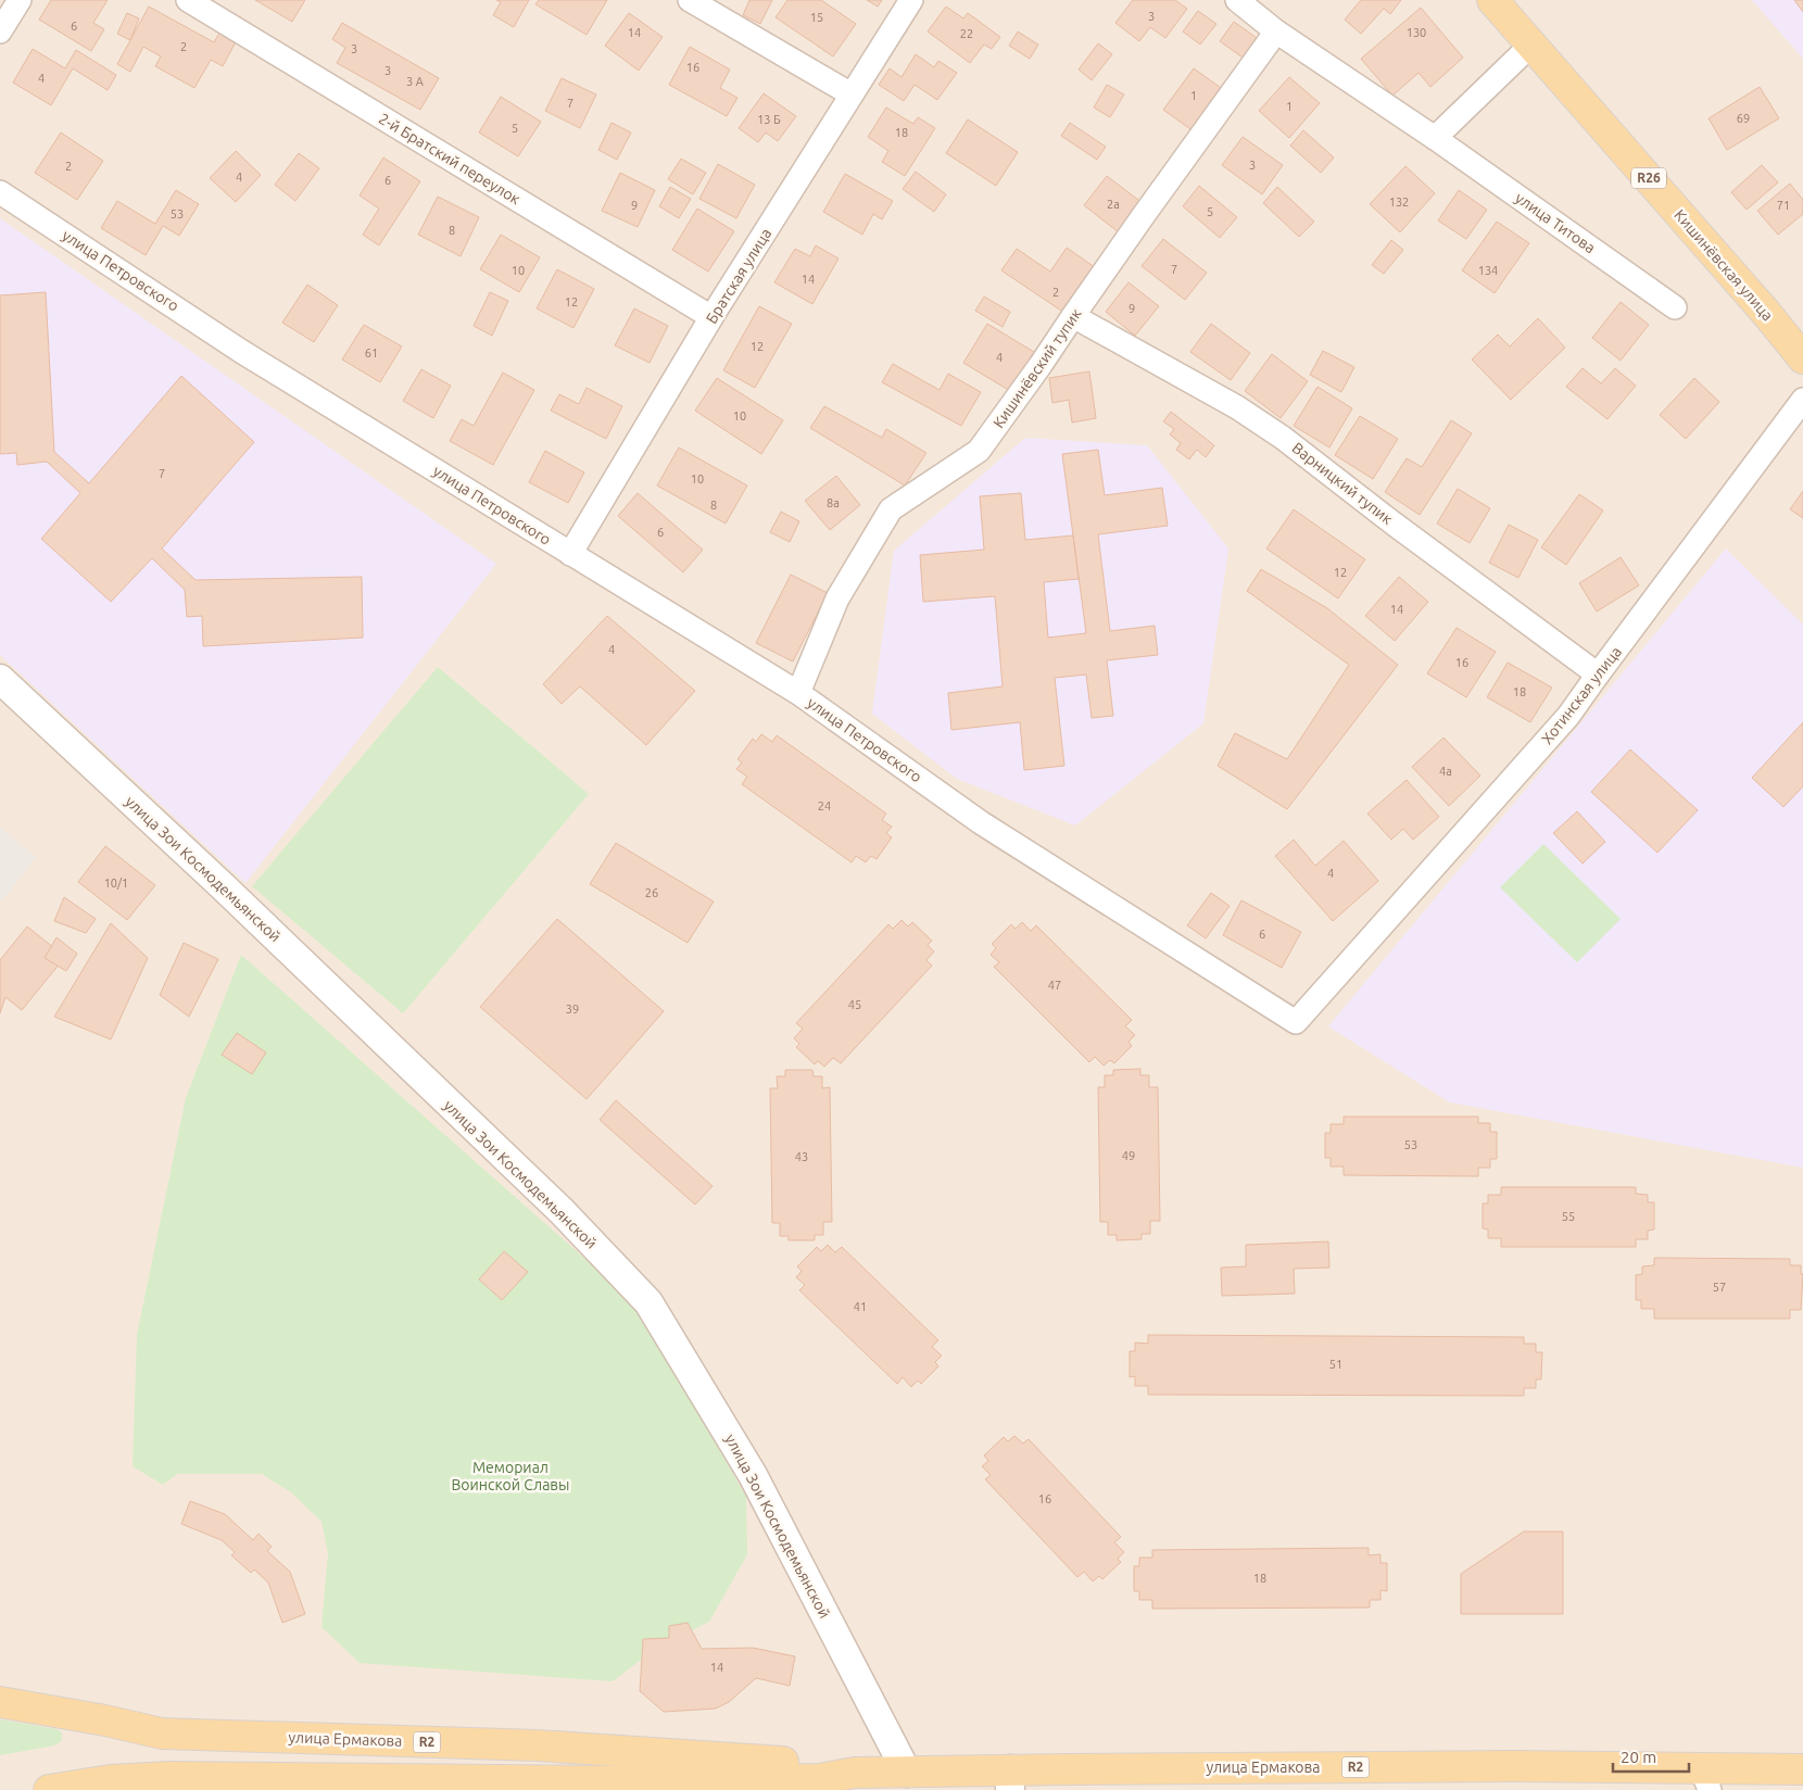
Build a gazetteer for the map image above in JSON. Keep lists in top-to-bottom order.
{
  "streets": {
    "main road": [
      "R26",
      "Кишинёвская улица",
      "улица Ермакова",
      "R2"
    ],
    "street": [
      "2-й Братский переулок",
      "улица Титова",
      "улица Петровского",
      "Братская улица",
      "Кишинёвский тупик",
      "Варницкий тупик",
      "Хотинская улица",
      "улица Зои Космодемьянской"
    ]
  },
  "crossings": [
    ["2-й Братский переулок", "Братская улица"],
    ["улица Титова", "Кишинёвский тупик"],
    ["улица Петровского", "Братская улица"],
    ["улица Петровского", "Кишинёвский тупик"],
    ["улица Петровского", "Хотинская улица"],
    ["Кишинёвский тупик", "Варницкий тупик"],
    ["Варницкий тупик", "Хотинская улица"],
    ["улица Зои Космодемьянской", "улица Ермакова"]
  ],
  "parks": ["Мемориал Воинской Славы"],
  "house_numbers": [
    "3",
    "15",
    "6",
    "14",
    "130",
    "22",
    "2",
    "3",
    "16",
    "3",
    "4",
    "3 А",
    "1",
    "7",
    "1",
    "69",
    "13 Б",
    "5",
    "18",
    "3",
    "2",
    "4",
    "6",
    "132",
    "2а",
    "9",
    "71",
    "5",
    "53",
    "8",
    "7",
    "10",
    "134",
    "14",
    "2",
    "12",
    "9",
    "12",
    "61",
    "4",
    "10",
    "7",
    "10",
    "8а",
    "8",
    "6",
    "12",
    "14",
    "4",
    "16",
    "18",
    "4а",
    "24",
    "4",
    "10/1",
    "26",
    "6",
    "47",
    "45",
    "39",
    "53",
    "49",
    "43",
    "55",
    "57",
    "41",
    "51",
    "16",
    "18",
    "14"
  ],
  "scale_bar": "20 m"
}
